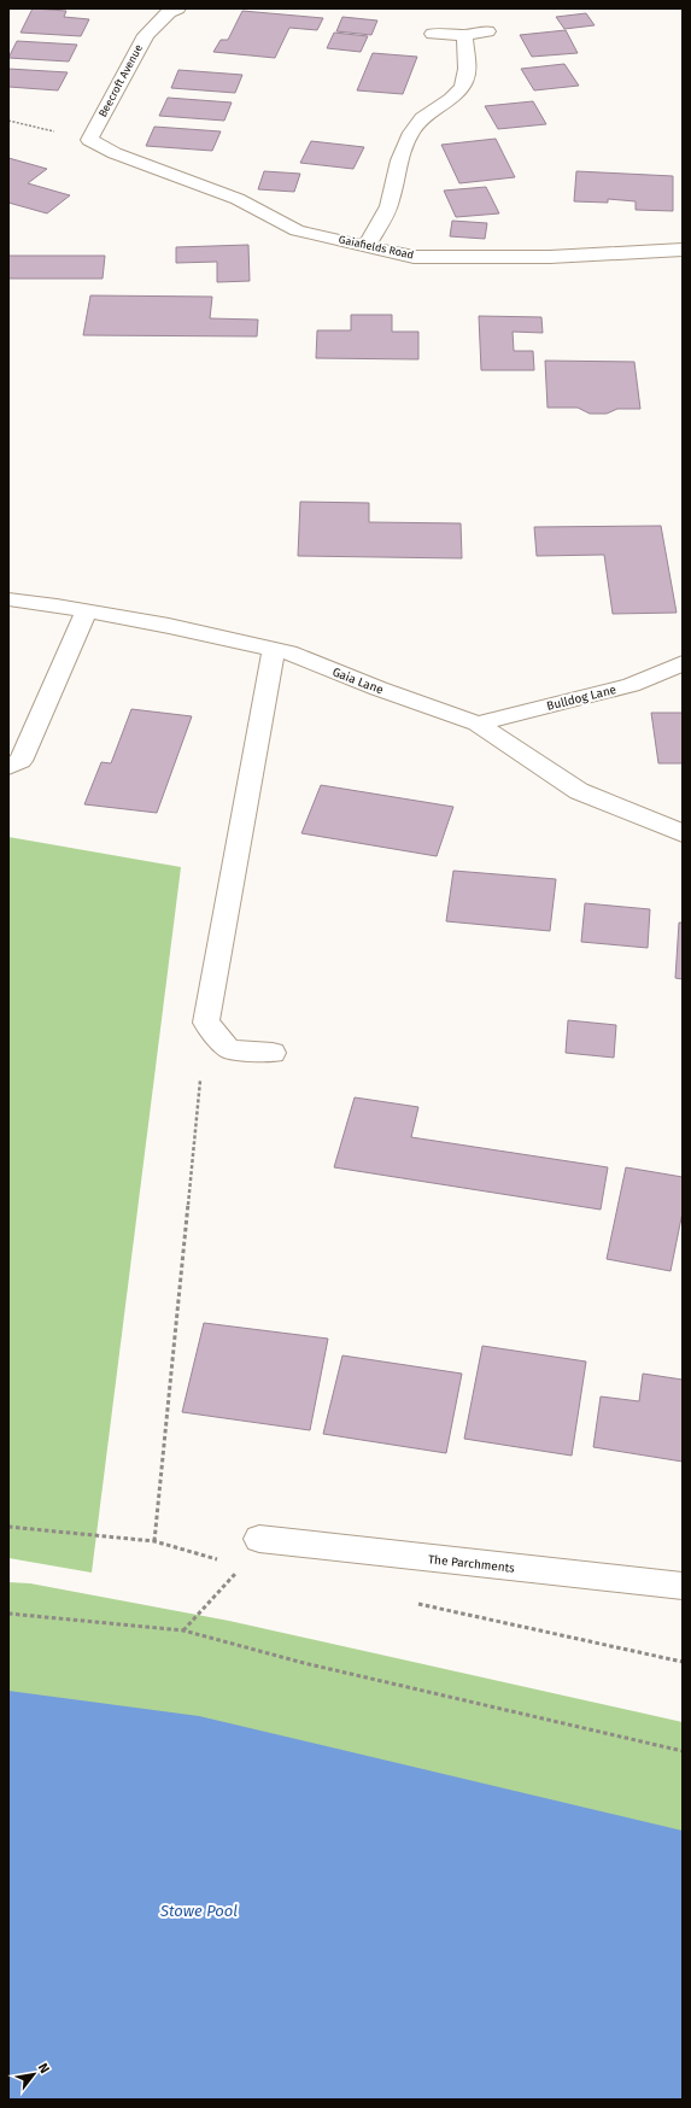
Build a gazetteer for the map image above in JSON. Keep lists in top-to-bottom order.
{
  "streets": {
    "street": [
      "Beecroft Avenue",
      "Gaiafields Road",
      "Gaia Lane",
      "Bulldog Lane",
      "The Parchments"
    ]
  },
  "crossings": [
    ["Beecroft Avenue", "Gaiafields Road"],
    ["Gaia Lane", "Bulldog Lane"]
  ],
  "water": ["Stowe Pool"],
  "north": "top right"
}
